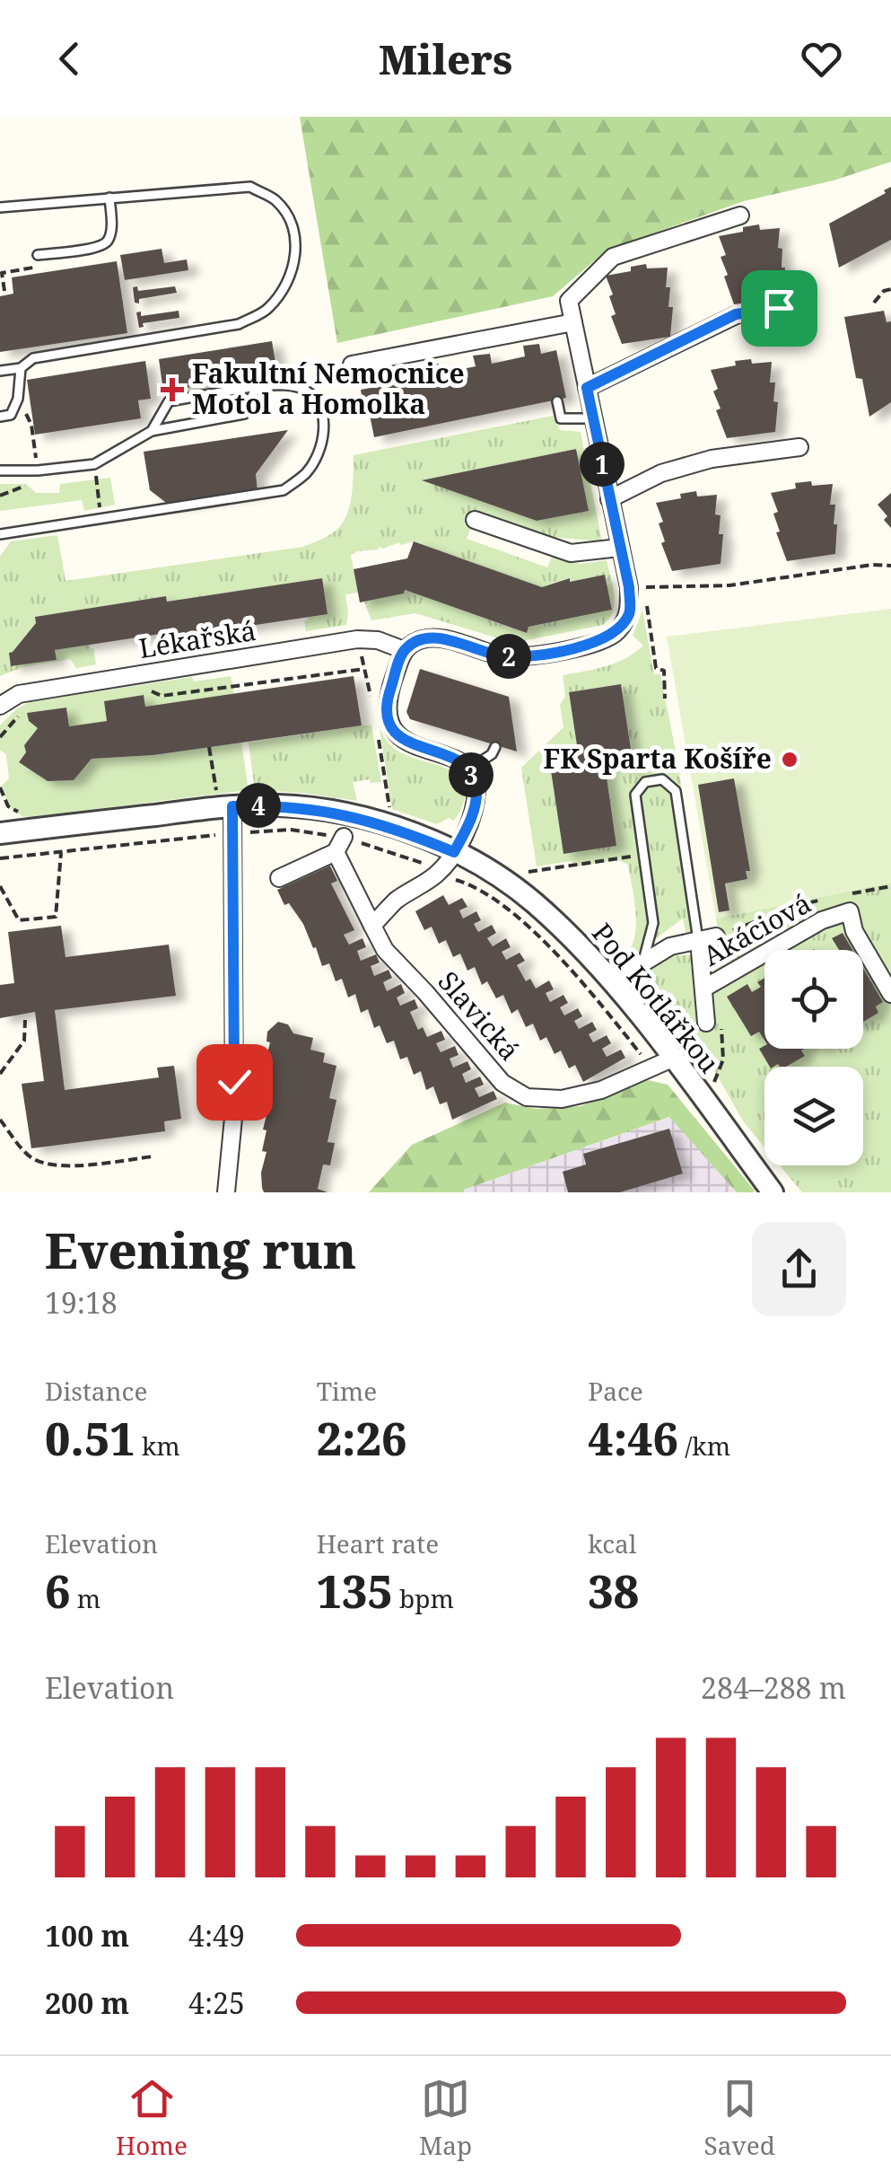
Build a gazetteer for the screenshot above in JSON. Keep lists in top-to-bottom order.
{
  "streets": {
    "street": [
      "Lékařská",
      "Akáciová",
      "Pod Kotlářkou",
      "Slavická"
    ]
  },
  "crossings": [
    ["Akáciová", "Pod Kotlářkou"],
    ["Pod Kotlářkou", "Slavická"]
  ],
  "places": {
    "health": ["Fakultní Nemocnice Motol a Homolka"],
    "other": ["FK Sparta Košíře"]
  },
  "page": {
    "header": "Milers",
    "pins": [
      "1",
      "2",
      "3",
      "4"
    ],
    "heading": ["Evening run", "19:18"],
    "stats": [
      ["Distance", "0.51 km"],
      ["Time", "2:26"],
      ["Pace", "4:46 /km"],
      ["Elevation", "6 m"],
      ["Heart rate", "135 bpm"],
      ["kcal", "38"]
    ],
    "chart": ["Elevation", "284–288 m"],
    "list": [
      {
        "name": "100 m",
        "note": "4:49"
      },
      {
        "name": "200 m",
        "note": "4:25"
      }
    ],
    "tabs": ["Home", "Map", "Saved"]
  }
}
